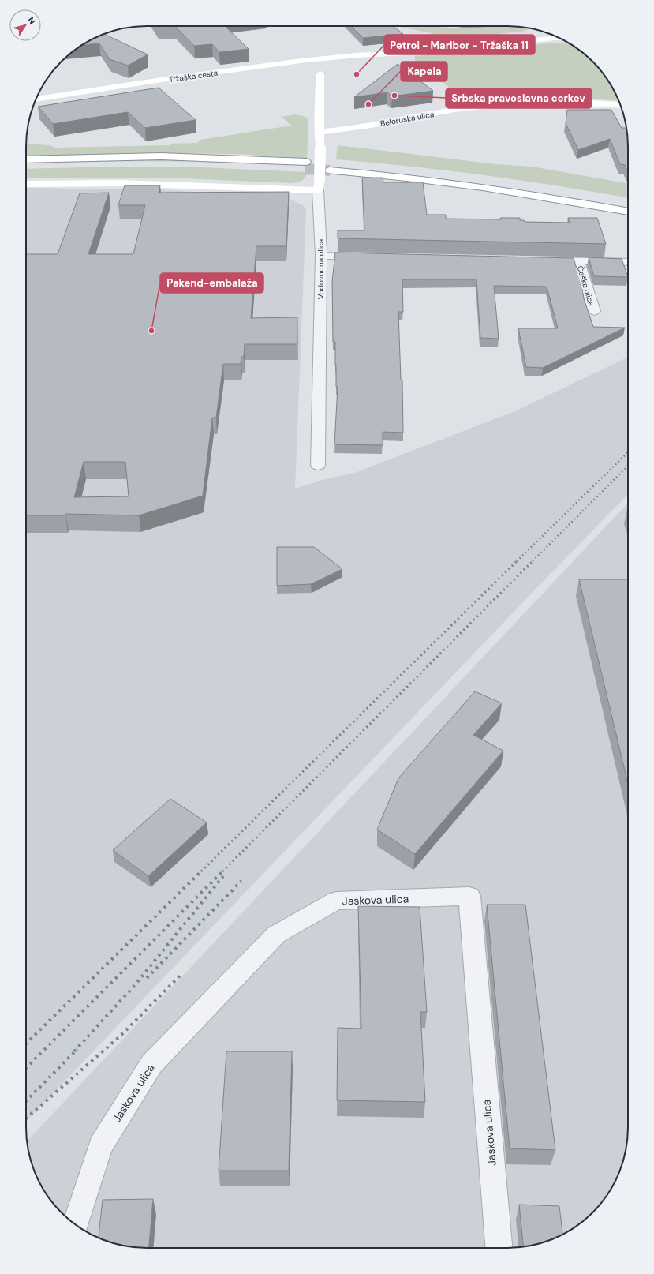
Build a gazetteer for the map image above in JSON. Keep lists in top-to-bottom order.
{
  "streets": {
    "main road": ["Tržaška cesta", "Beloruska ulica", "Vodovodna ulica"],
    "street": ["Češka ulica", "Jaskova ulica"]
  },
  "crossings": [
    ["Beloruska ulica", "Vodovodna ulica"]
  ],
  "places": [
    "Petrol - Maribor - Tržaška 11",
    "Srbska pravoslavna cerkev",
    "Kapela",
    "Pakend-embalaža"
  ],
  "north": "top right"
}
